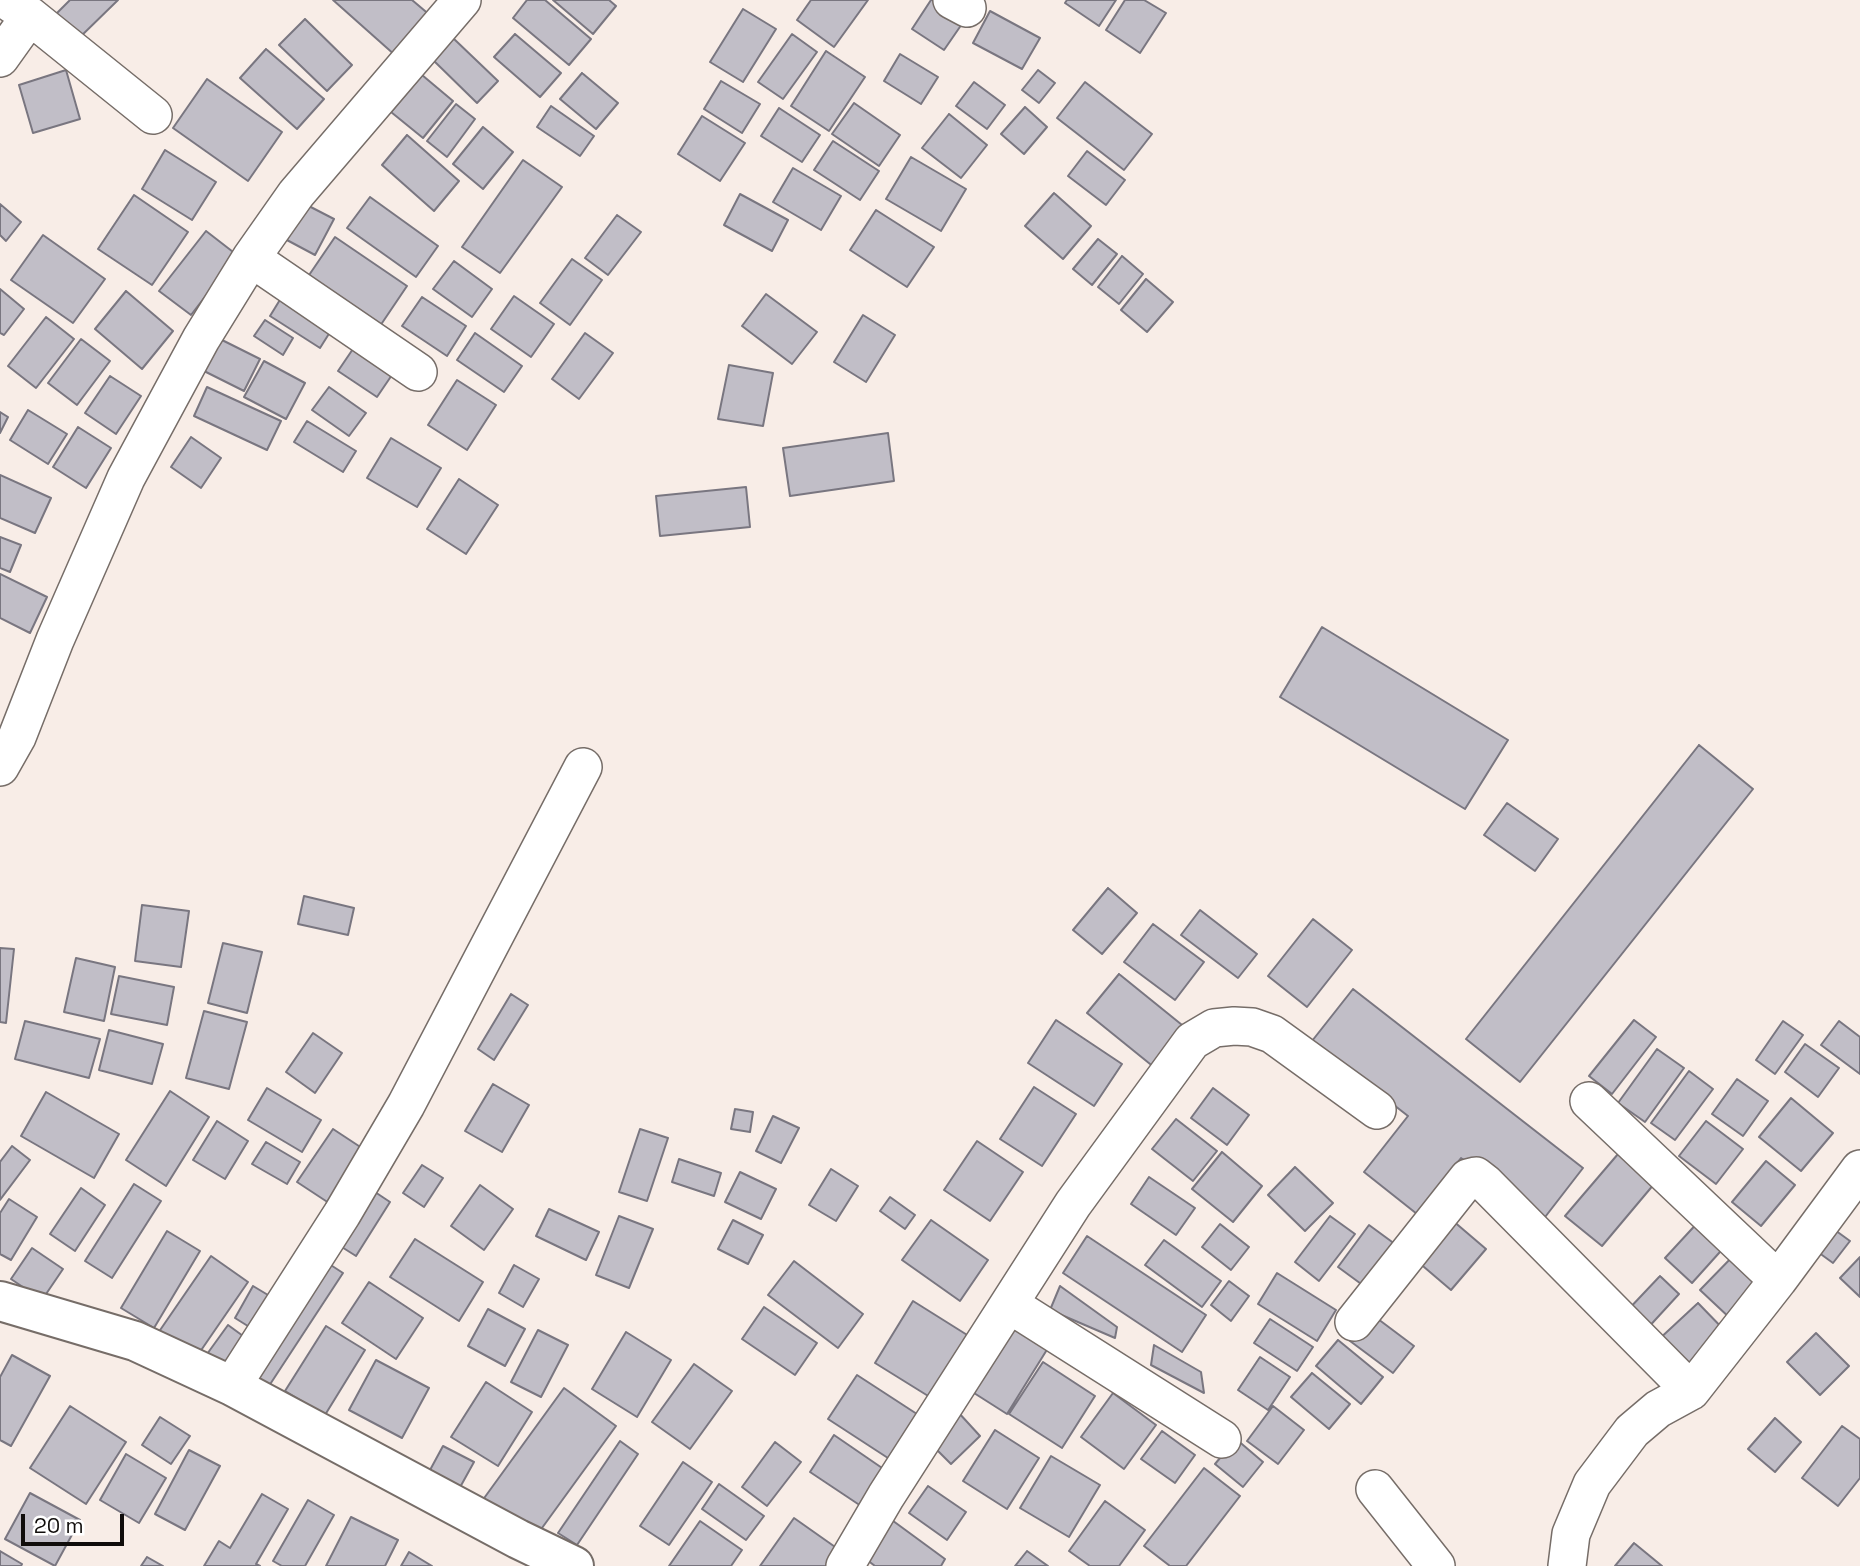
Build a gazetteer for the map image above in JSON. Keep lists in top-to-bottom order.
{
  "scale_bar": "20 m"
}
